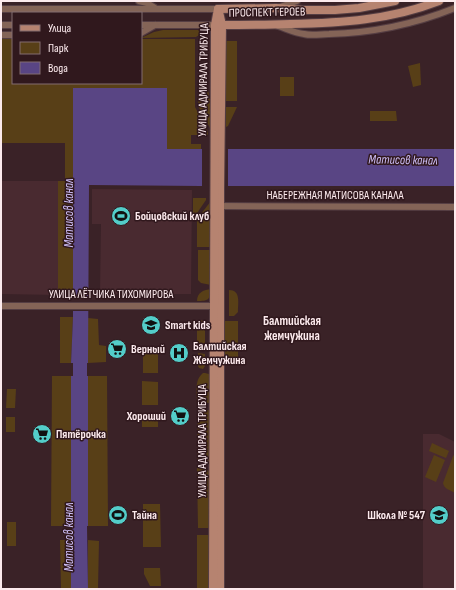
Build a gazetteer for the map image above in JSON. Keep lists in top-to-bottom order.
{
  "streets": {
    "street": [
      "ПРОСПЕКТ ГЕРОЕВ",
      "УЛИЦА АДМИРАЛА ТРИБУЦА",
      "НАБЕРЕЖНАЯ МАТИСОВА КАНАЛА",
      "УЛИЦА ЛЁТЧИКА ТИХОМИРОВА"
    ]
  },
  "crossings": [
    ["ПРОСПЕКТ ГЕРОЕВ", "УЛИЦА АДМИРАЛА ТРИБУЦА"],
    ["УЛИЦА АДМИРАЛА ТРИБУЦА", "НАБЕРЕЖНАЯ МАТИСОВА КАНАЛА"],
    ["УЛИЦА АДМИРАЛА ТРИБУЦА", "УЛИЦА ЛЁТЧИКА ТИХОМИРОВА"]
  ],
  "districts": ["Балтийская жемчужина"],
  "water": ["Матисов канал"],
  "places": {
    "sports": ["Бойцовский клуб", "Тайна"],
    "school or university": ["Smart kids", "Школа № 547"],
    "supermarket": ["Верный", "Хороший", "Пятёрочка"],
    "hospital": ["Балтийская Жемчужина"]
  },
  "legend": ["Улица", "Парк", "Вода"]
}
